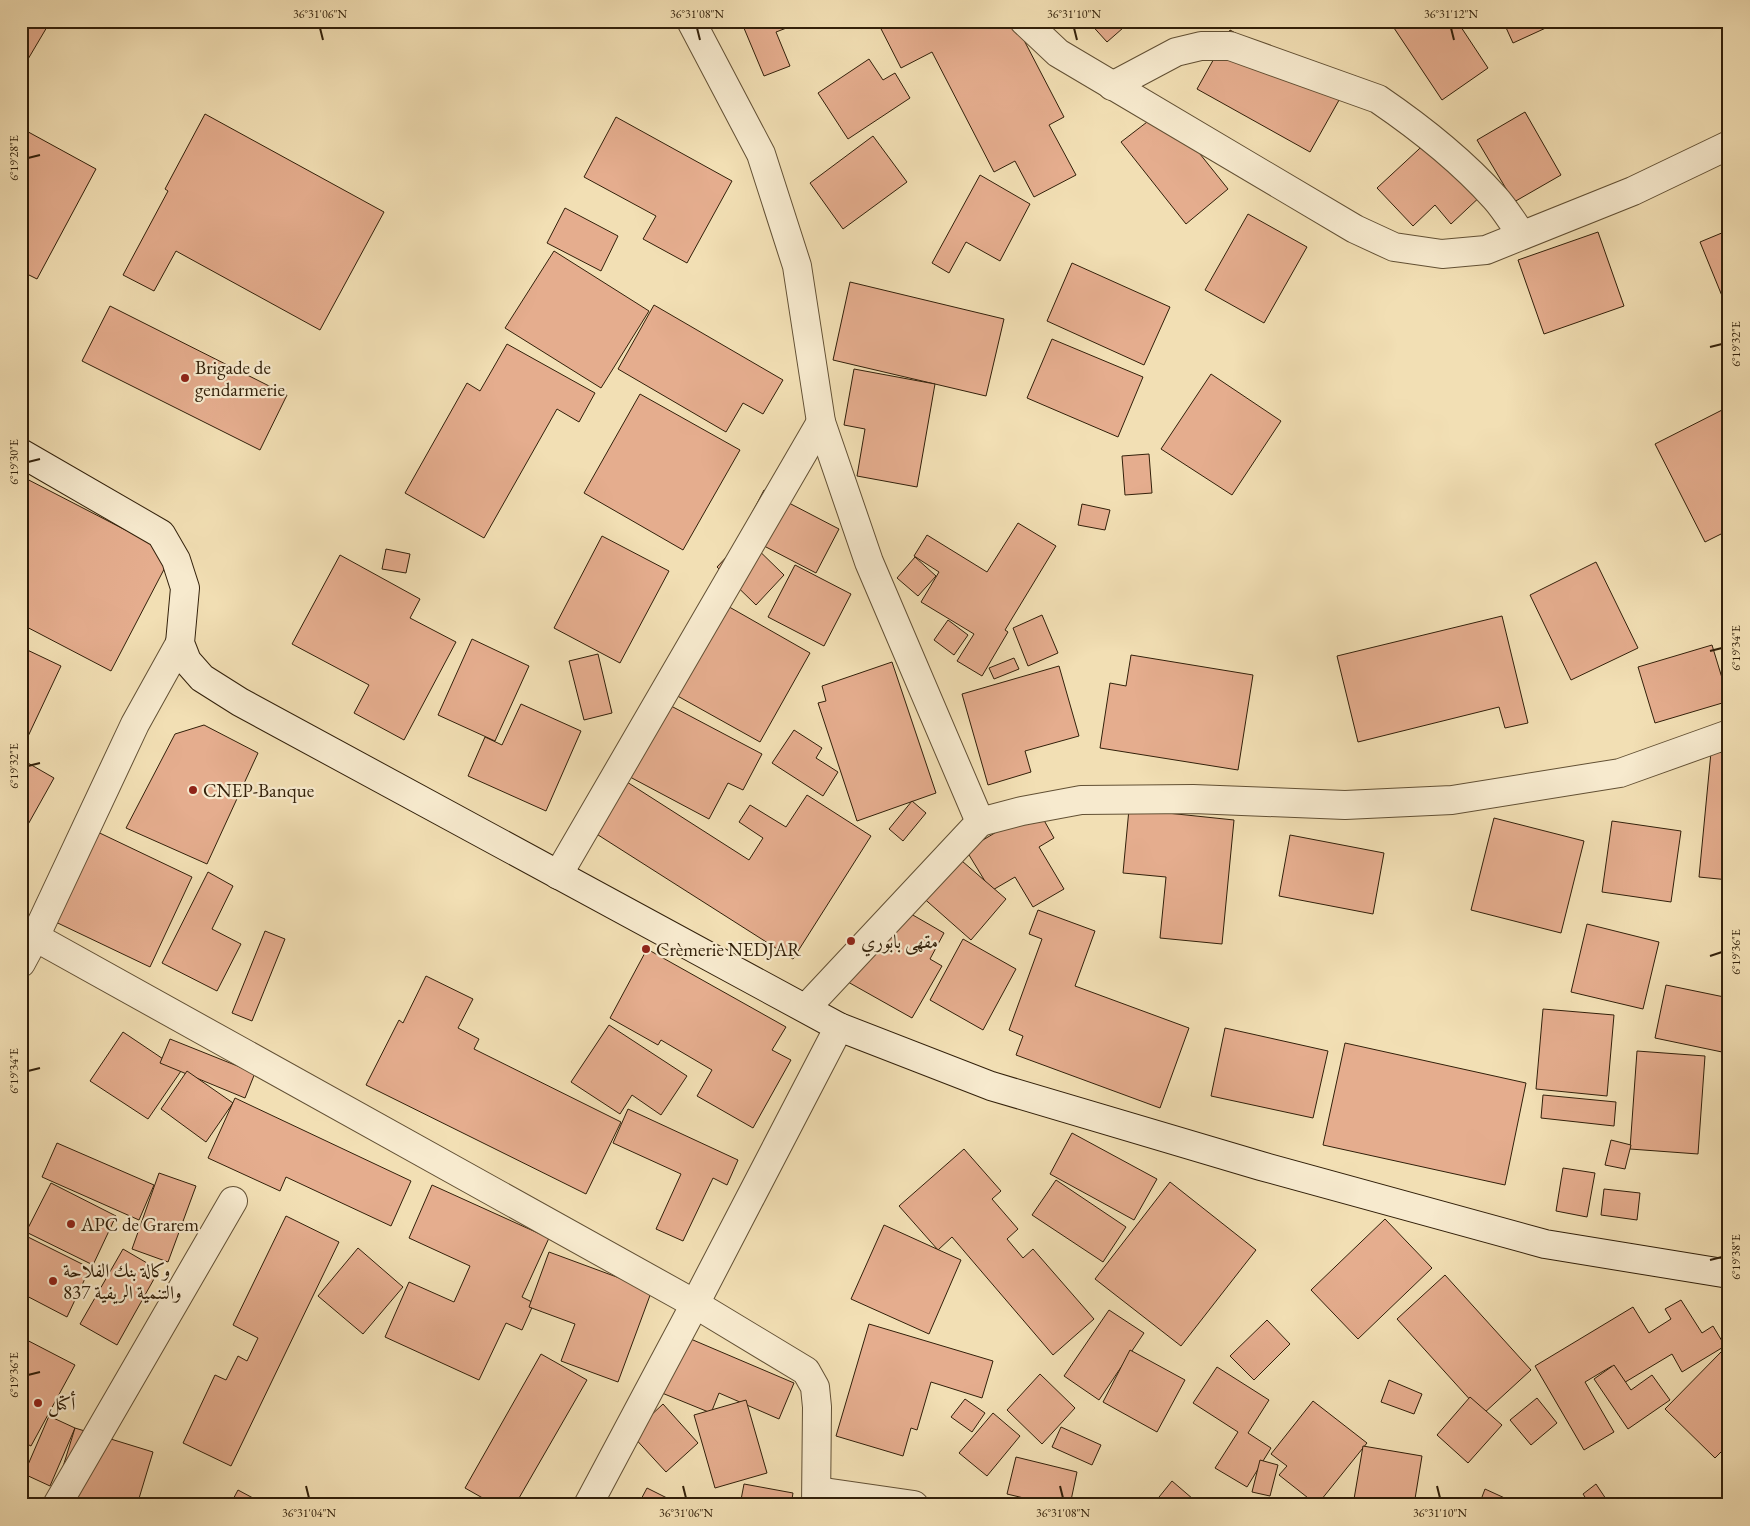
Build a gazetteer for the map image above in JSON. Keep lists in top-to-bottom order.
{
  "places": [
    "Brigade de gendarmerie",
    "CNEP-Banque",
    "مقهى بابوري",
    "Crèmerie NEDJAR",
    "APC de Grarem",
    "وكالة بنك الفلاحة والتنمية الريفية 837",
    "أكتل"
  ],
  "coordinates": [
    "36°31'06\"N",
    "36°31'08\"N",
    "36°31'10\"N",
    "36°31'12\"N",
    "6°19'28\"E",
    "6°19'32\"E",
    "6°19'30\"E",
    "6°19'34\"E",
    "6°19'36\"E",
    "6°19'38\"E",
    "36°31'04\"N"
  ]
}
